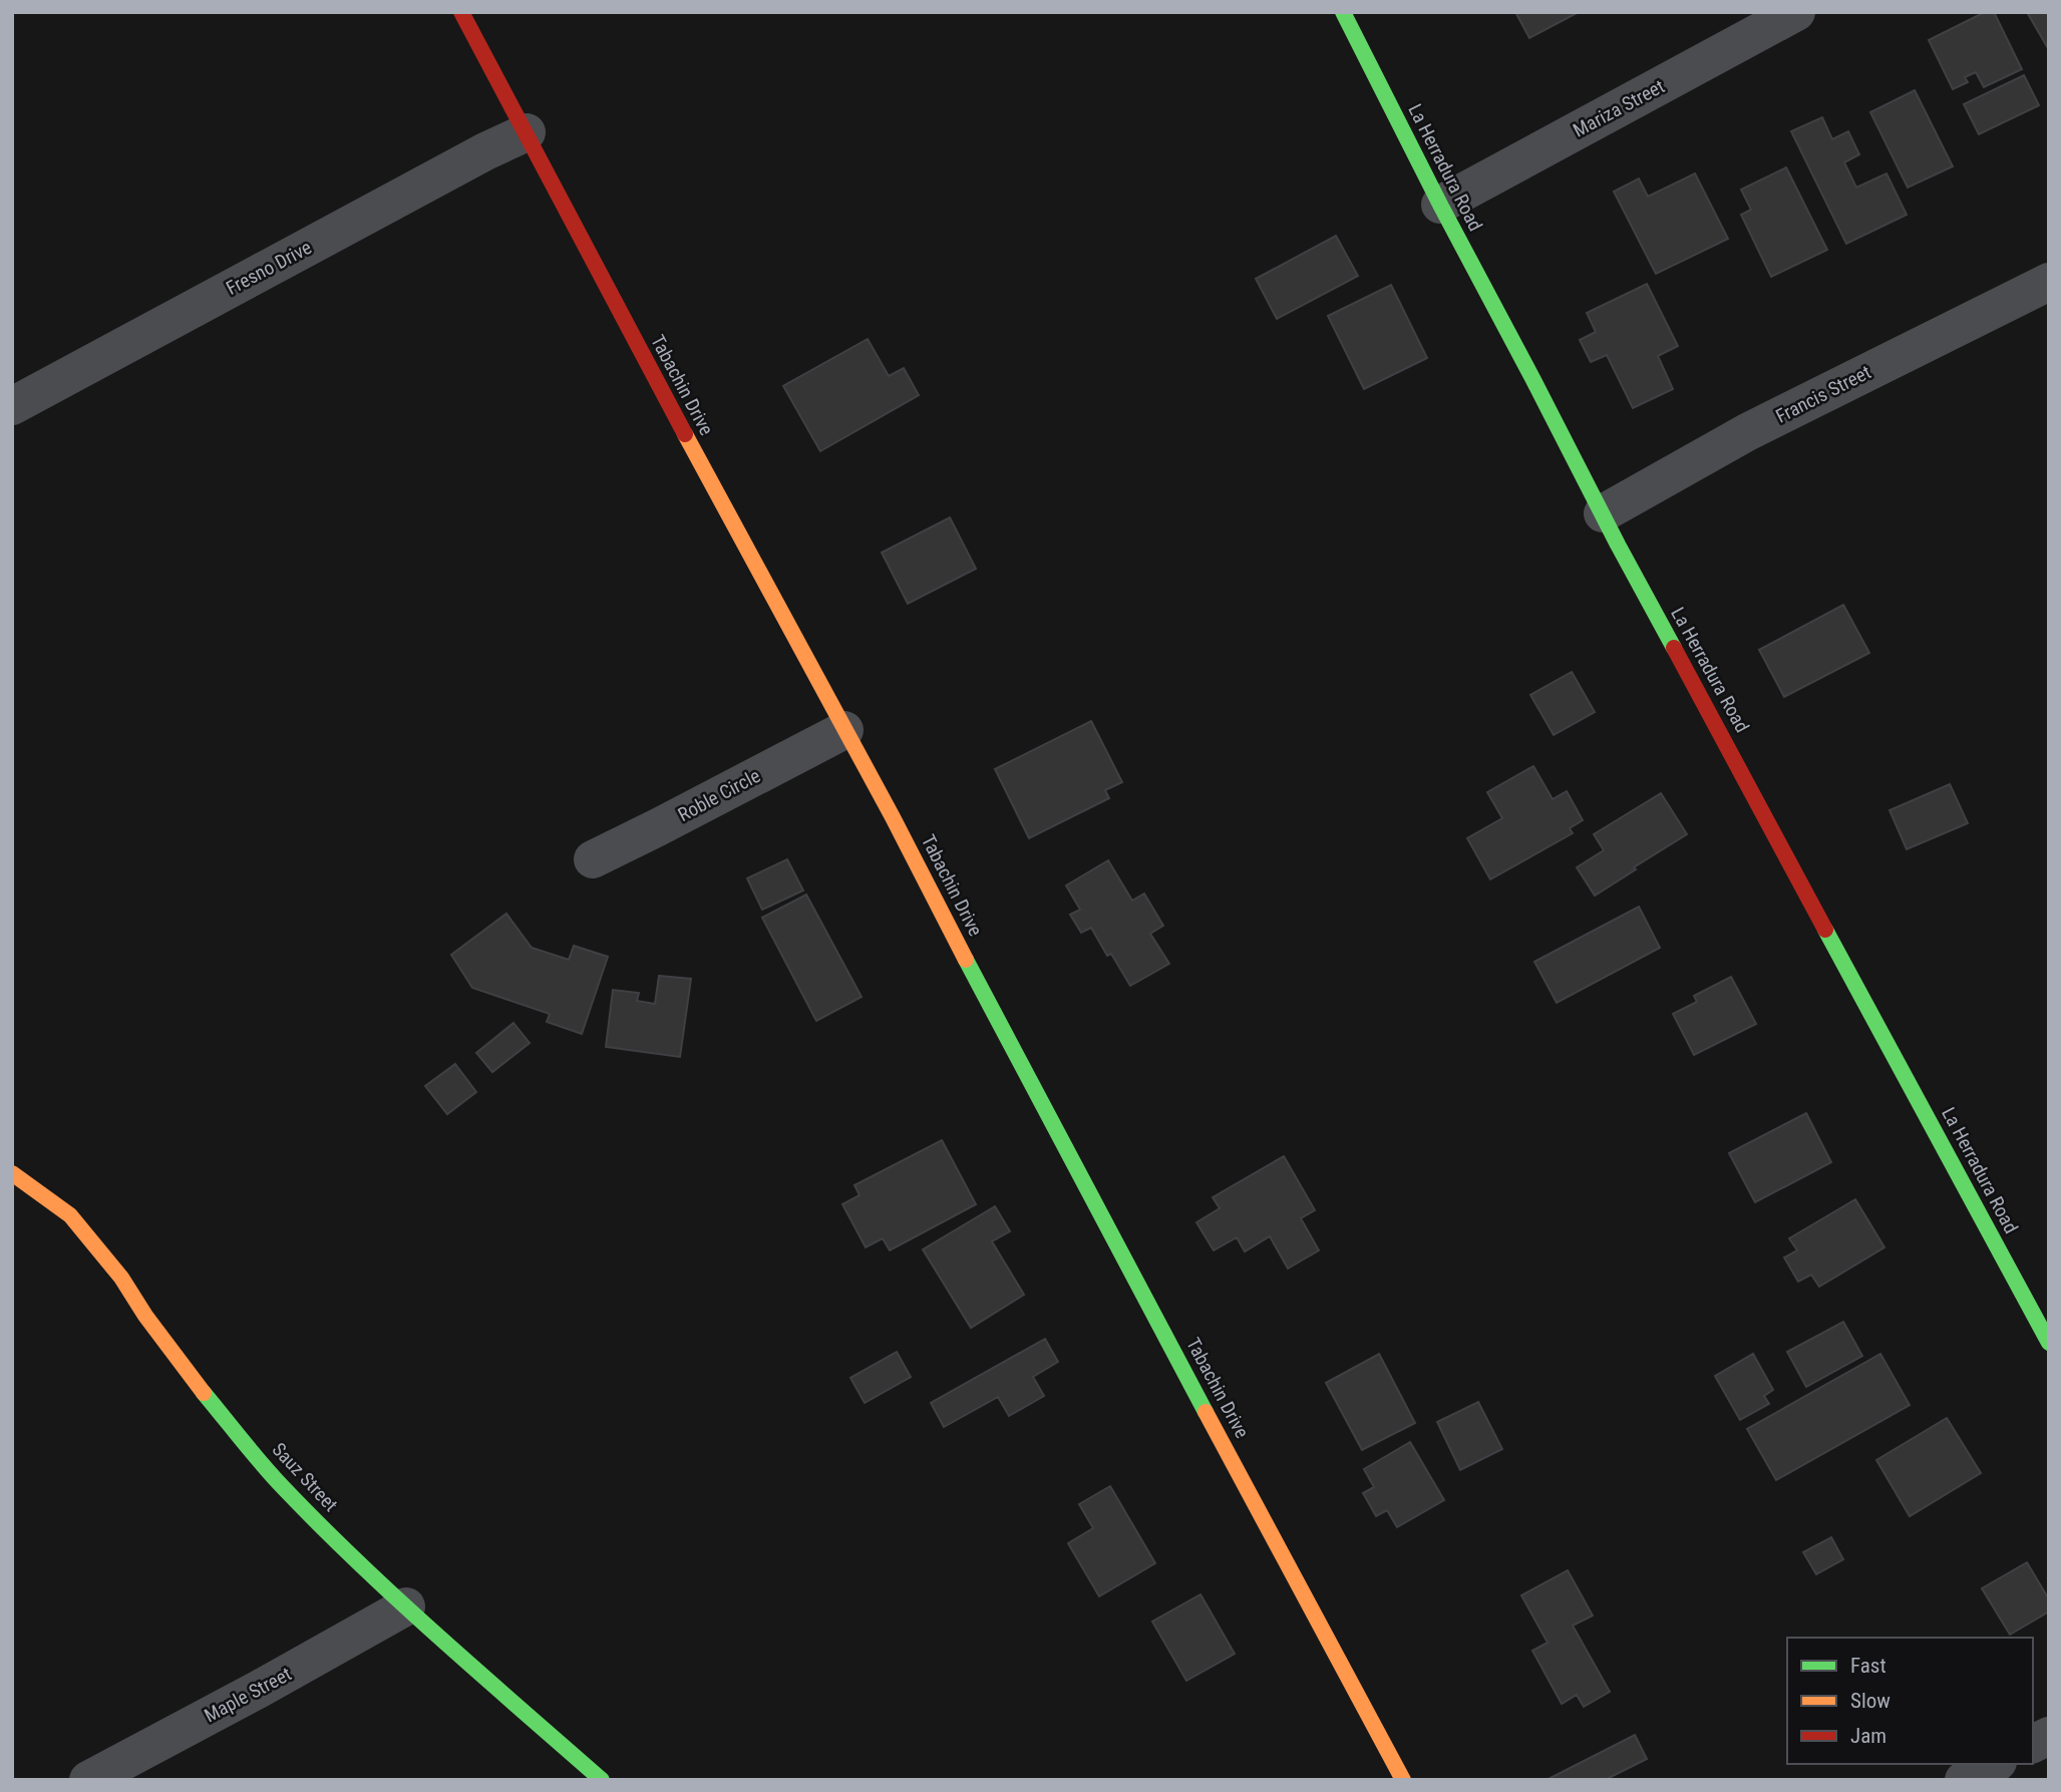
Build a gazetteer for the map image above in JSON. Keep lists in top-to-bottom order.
{
  "streets": {
    "street": [
      "Mariza Street",
      "La Herradura Road",
      "Fresno Drive",
      "Tabachin Drive",
      "Francis Street",
      "Roble Circle",
      "Sauz Street",
      "Maple Street"
    ]
  },
  "crossings": [
    ["Mariza Street", "La Herradura Road"],
    ["La Herradura Road", "Francis Street"],
    ["Fresno Drive", "Tabachin Drive"],
    ["Tabachin Drive", "Roble Circle"],
    ["Sauz Street", "Maple Street"]
  ],
  "legend": ["Fast", "Slow", "Jam"]
}
